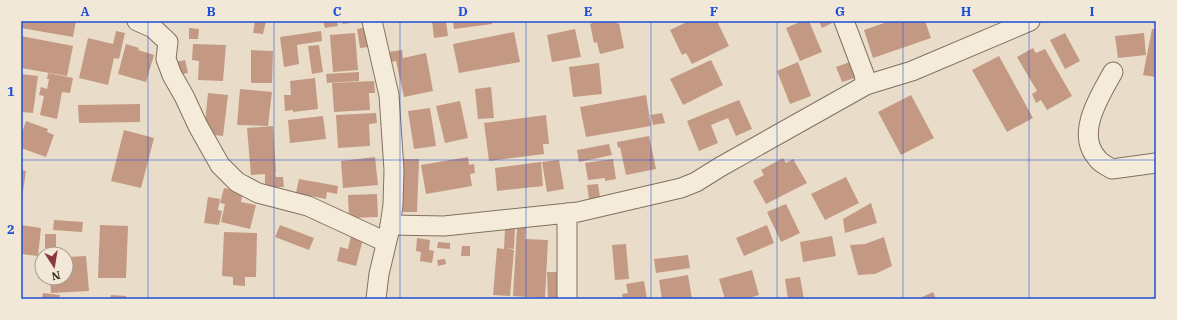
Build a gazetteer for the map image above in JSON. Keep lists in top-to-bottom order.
{
  "north": "bottom",
  "grid": {
    "columns": [
      "A",
      "B",
      "C",
      "D",
      "E",
      "F",
      "G",
      "H",
      "I"
    ],
    "rows": ["1", "2"]
  }
}
